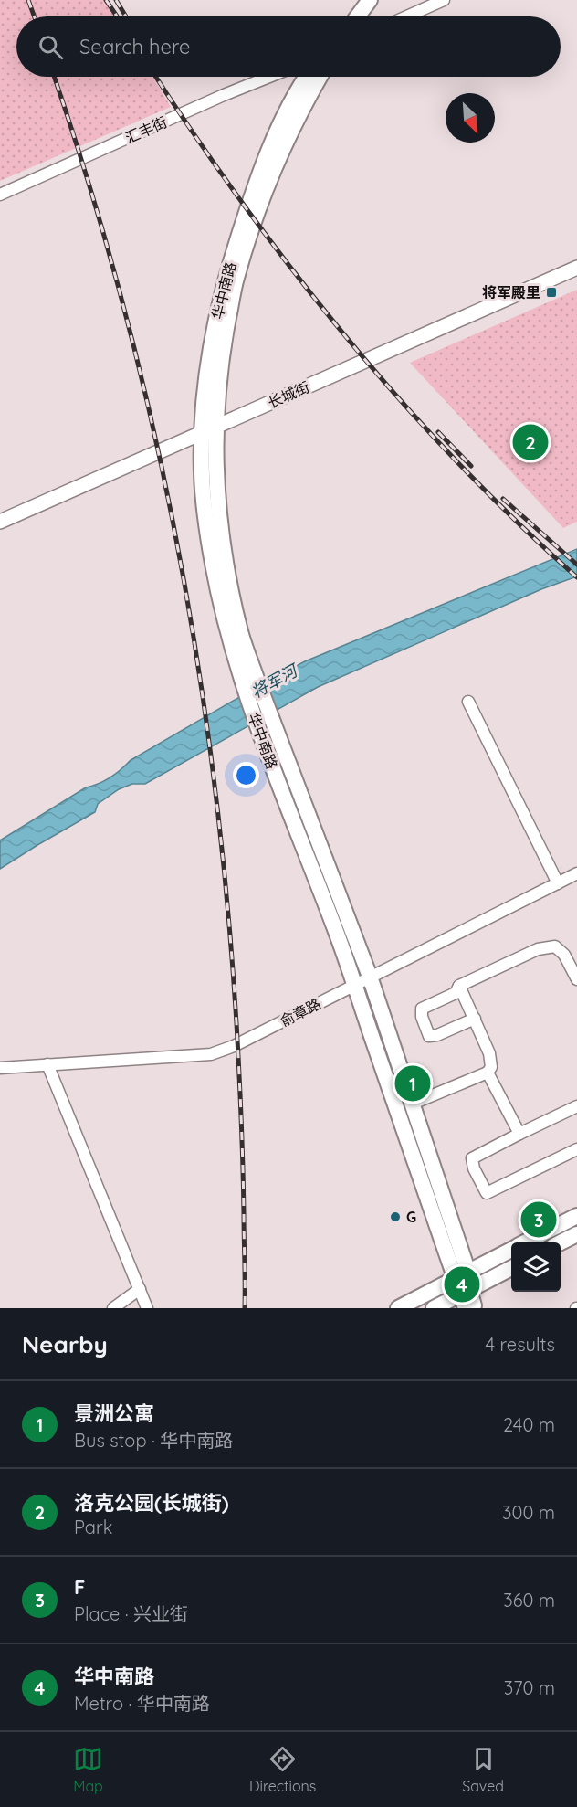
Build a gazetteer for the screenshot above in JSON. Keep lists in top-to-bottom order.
{
  "streets": {
    "main road": ["华中南路"],
    "street": ["汇丰街", "长城街", "俞章路"]
  },
  "crossings": [
    ["华中南路", "长城街"],
    ["华中南路", "俞章路"]
  ],
  "water": ["将军河"],
  "places": {
    "transit": ["将军殿里"],
    "other": ["G"]
  },
  "north": "bottom right",
  "page": {
    "search": "Search here",
    "pins": [
      "2",
      "1",
      "3",
      "4"
    ],
    "heading": ["Nearby", "4 results"],
    "list": [
      {
        "mark": "1",
        "name": "景洲公寓",
        "note": "Bus stop · 华中南路",
        "value": "240 m"
      },
      {
        "mark": "2",
        "name": "洛克公园(长城街)",
        "note": "Park",
        "value": "300 m"
      },
      {
        "mark": "3",
        "name": "F",
        "note": "Place · 兴业街",
        "value": "360 m"
      },
      {
        "mark": "4",
        "name": "华中南路",
        "note": "Metro · 华中南路",
        "value": "370 m"
      }
    ],
    "nav": ["Map", "Directions", "Saved"]
  }
}
